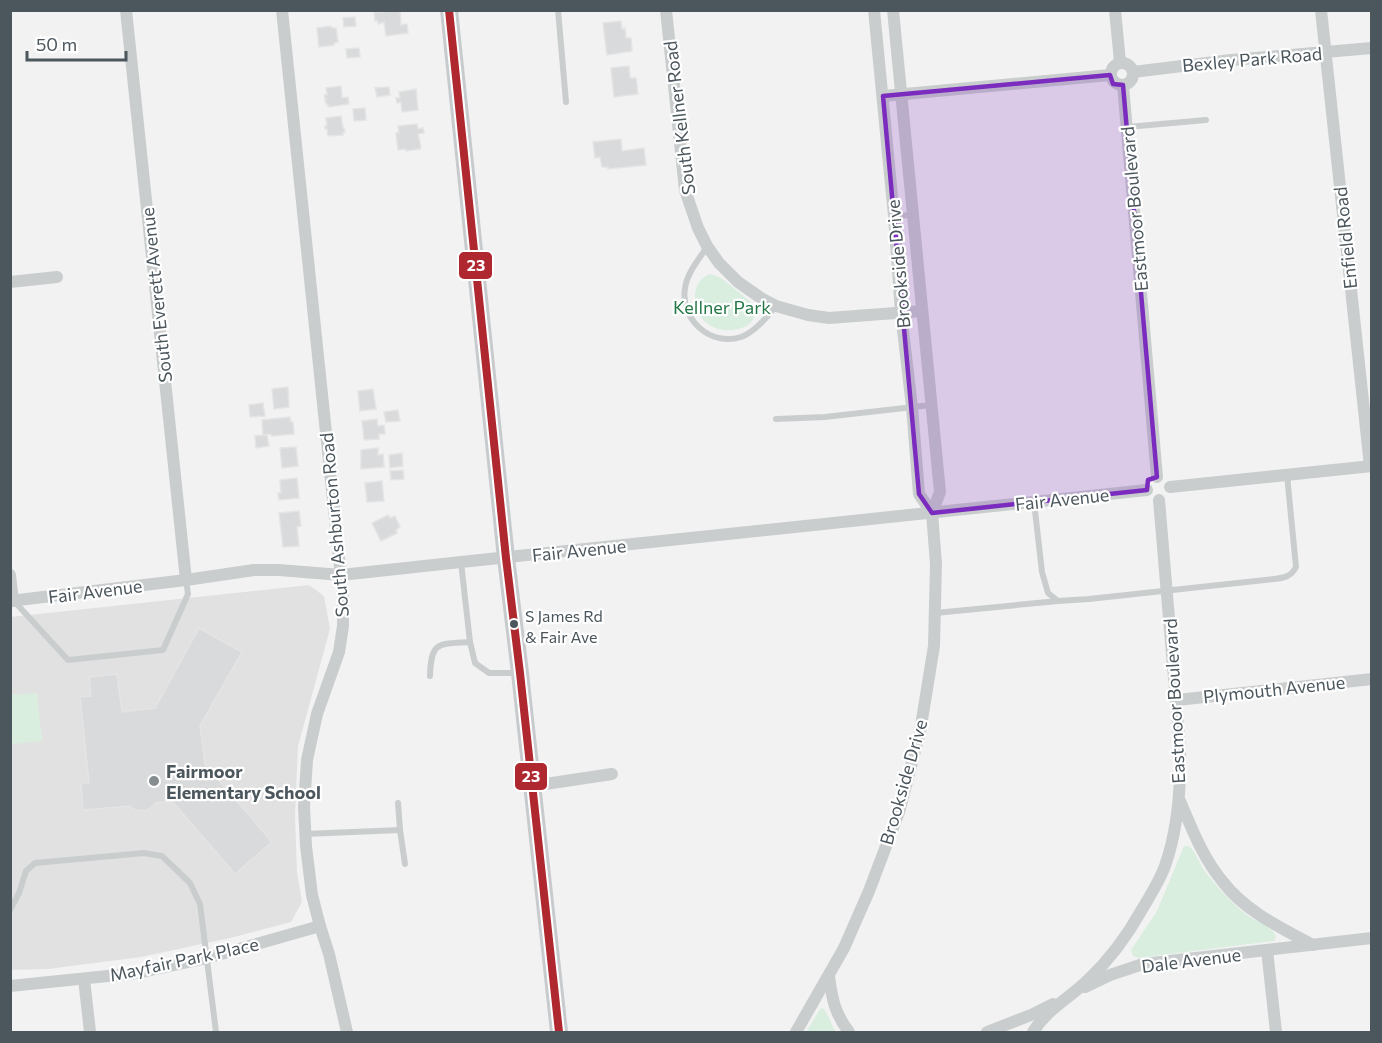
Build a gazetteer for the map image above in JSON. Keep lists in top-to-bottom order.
{
  "streets": {
    "street": [
      "Bexley Park Road",
      "South Kellner Road",
      "Eastmoor Boulevard",
      "Enfield Road",
      "Brookside Drive",
      "South Everett Avenue",
      "Fair Avenue",
      "South Ashburton Road",
      "Plymouth Avenue",
      "Mayfair Park Place",
      "Dale Avenue"
    ]
  },
  "crossings": [
    ["Bexley Park Road", "Eastmoor Boulevard"],
    ["Bexley Park Road", "Enfield Road"],
    ["South Kellner Road", "Brookside Drive"],
    ["Eastmoor Boulevard", "Fair Avenue"],
    ["Eastmoor Boulevard", "Plymouth Avenue"],
    ["Eastmoor Boulevard", "Dale Avenue"],
    ["Brookside Drive", "Fair Avenue"],
    ["South Everett Avenue", "Fair Avenue"],
    ["Fair Avenue", "South Ashburton Road"],
    ["South Ashburton Road", "Mayfair Park Place"]
  ],
  "parks": ["Kellner Park"],
  "places": ["S James Rd & Fair Ave", "Fairmoor Elementary School"],
  "lines": ["transit line 23"],
  "scale_bar": "50 m"
}
